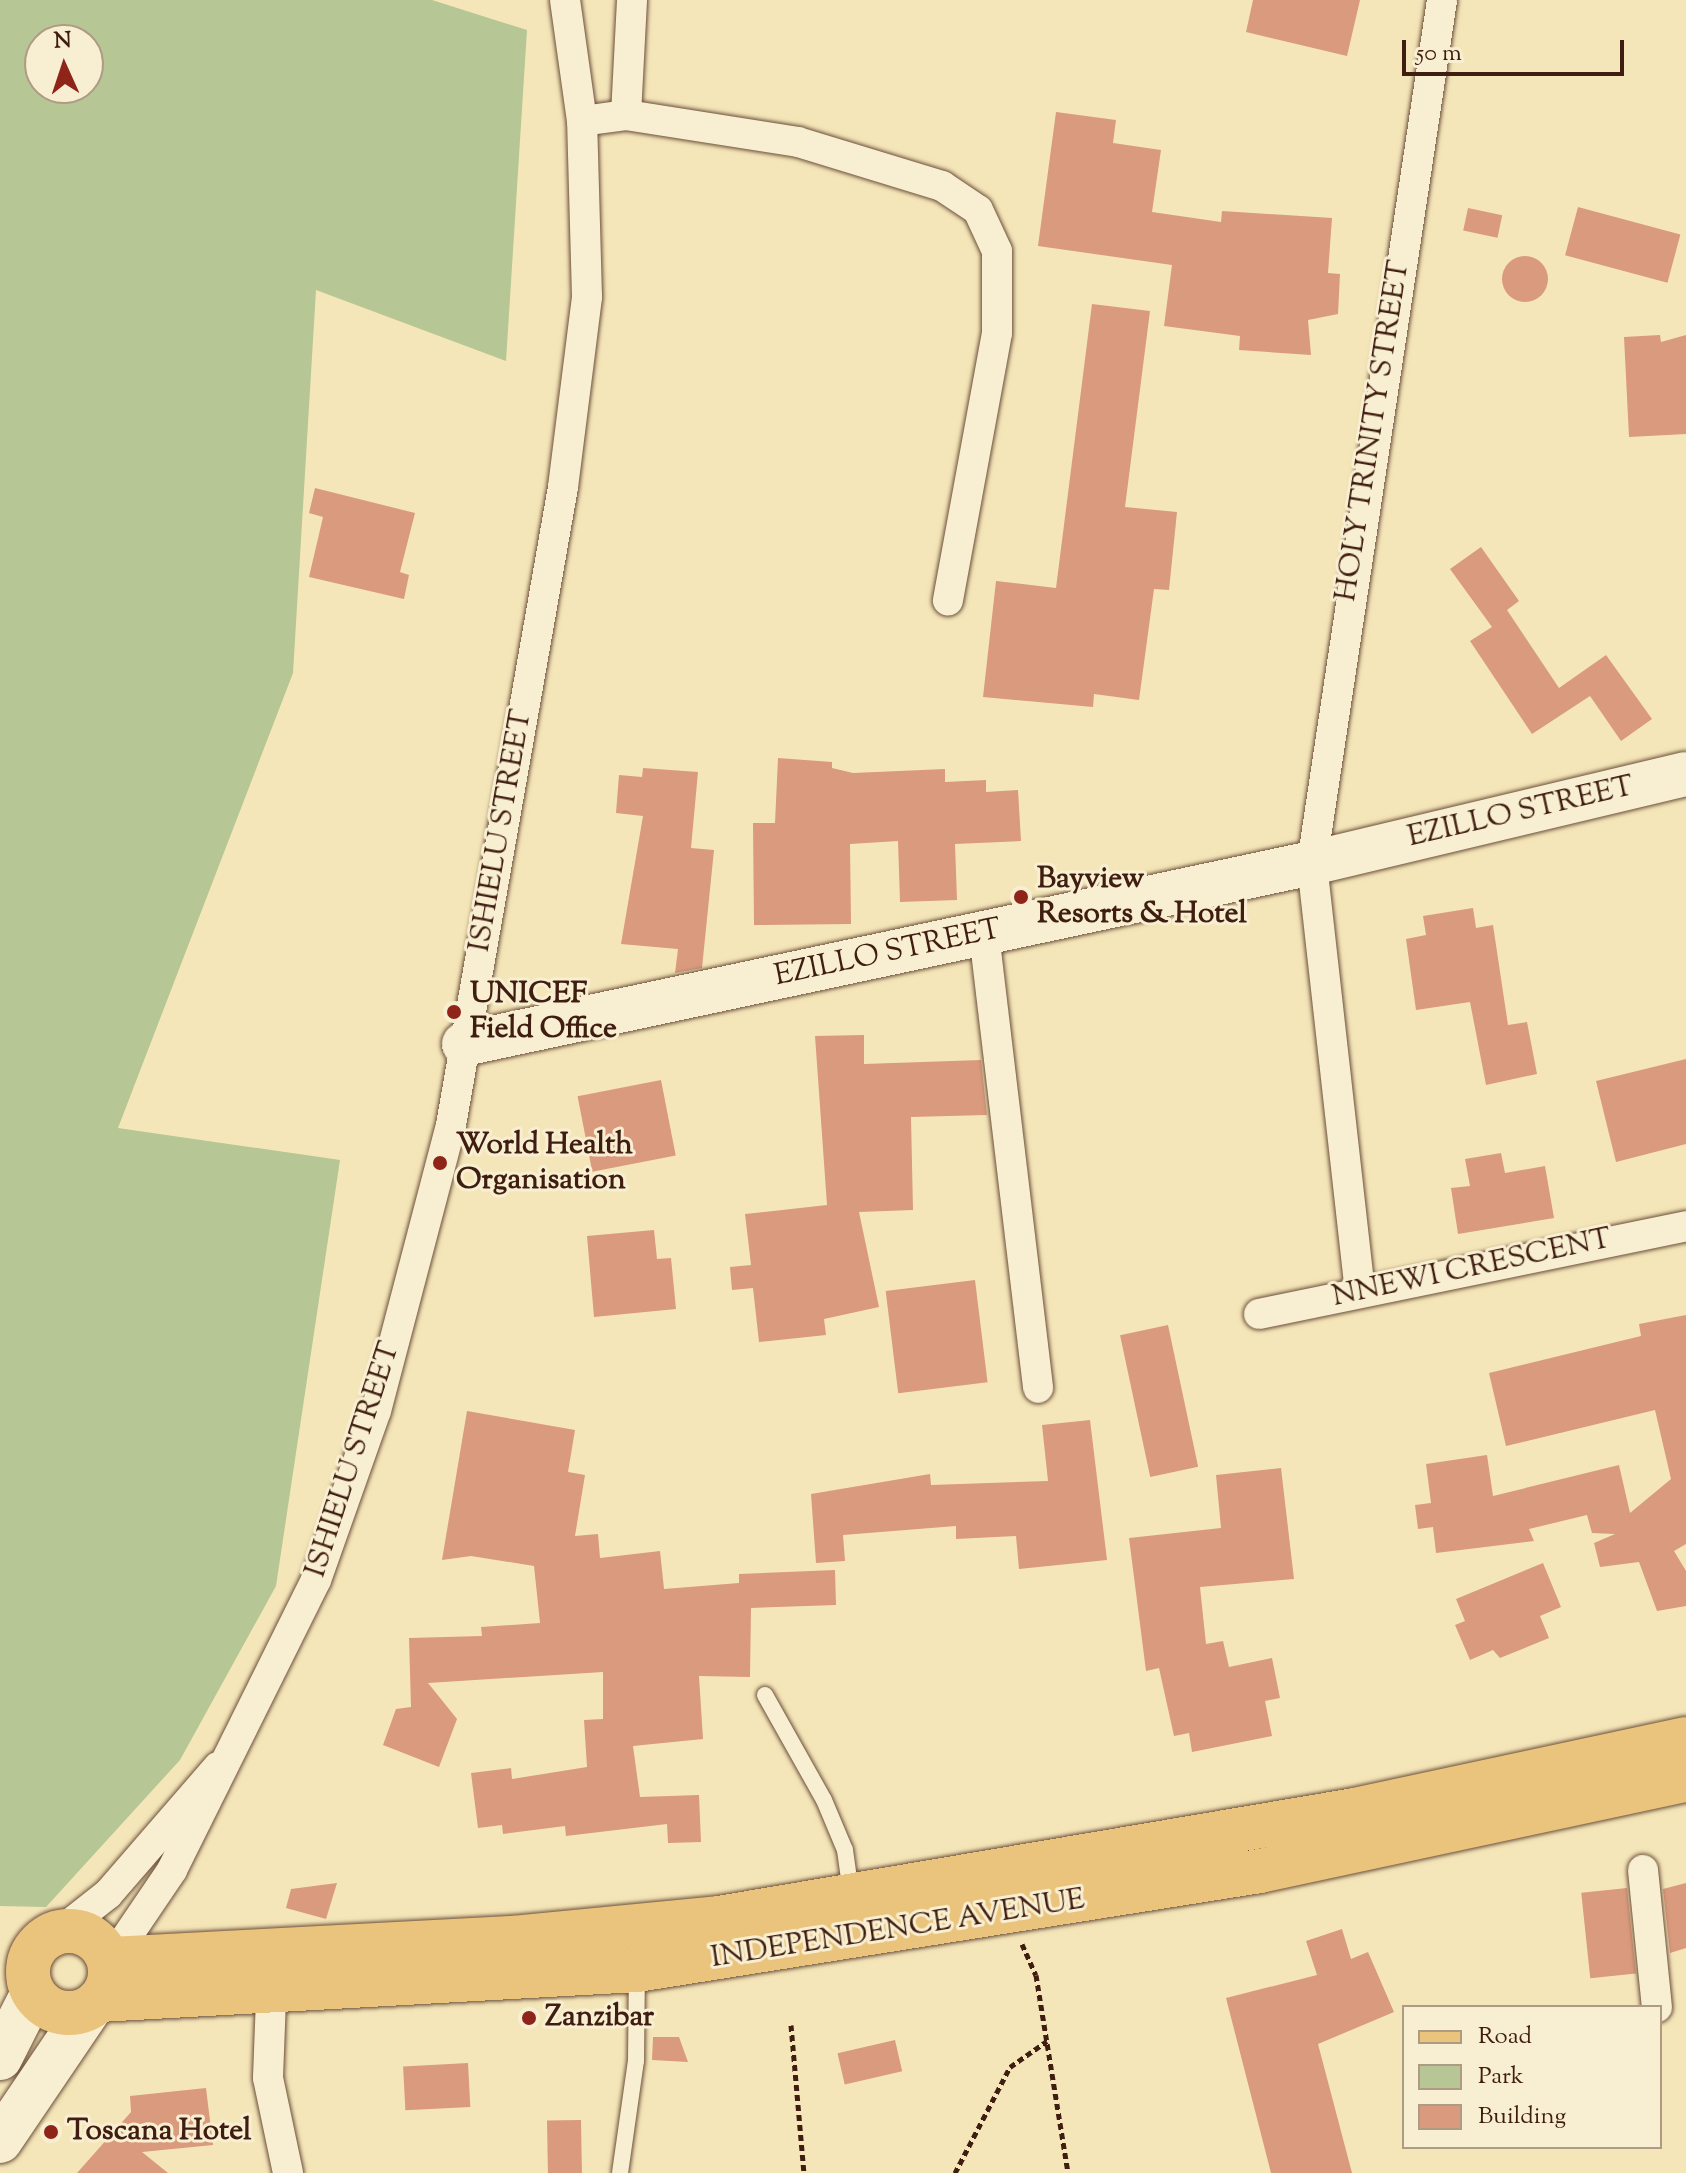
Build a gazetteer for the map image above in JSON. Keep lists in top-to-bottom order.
{
  "streets": {
    "main road": ["INDEPENDENCE AVENUE"],
    "street": [
      "HOLY TRINITY STREET",
      "EZILLO STREET",
      "ISHIELU STREET",
      "NNEWI CRESCENT"
    ]
  },
  "crossings": [
    ["HOLY TRINITY STREET", "EZILLO STREET"],
    ["HOLY TRINITY STREET", "NNEWI CRESCENT"],
    ["EZILLO STREET", "ISHIELU STREET"]
  ],
  "places": [
    "Bayview Resorts & Hotel",
    "UNICEF Field Office",
    "World Health Organisation",
    "Zanzibar",
    "Toscana Hotel"
  ],
  "legend": ["Road", "Park", "Building"],
  "scale_bar": "50 m",
  "north": "top"
}
